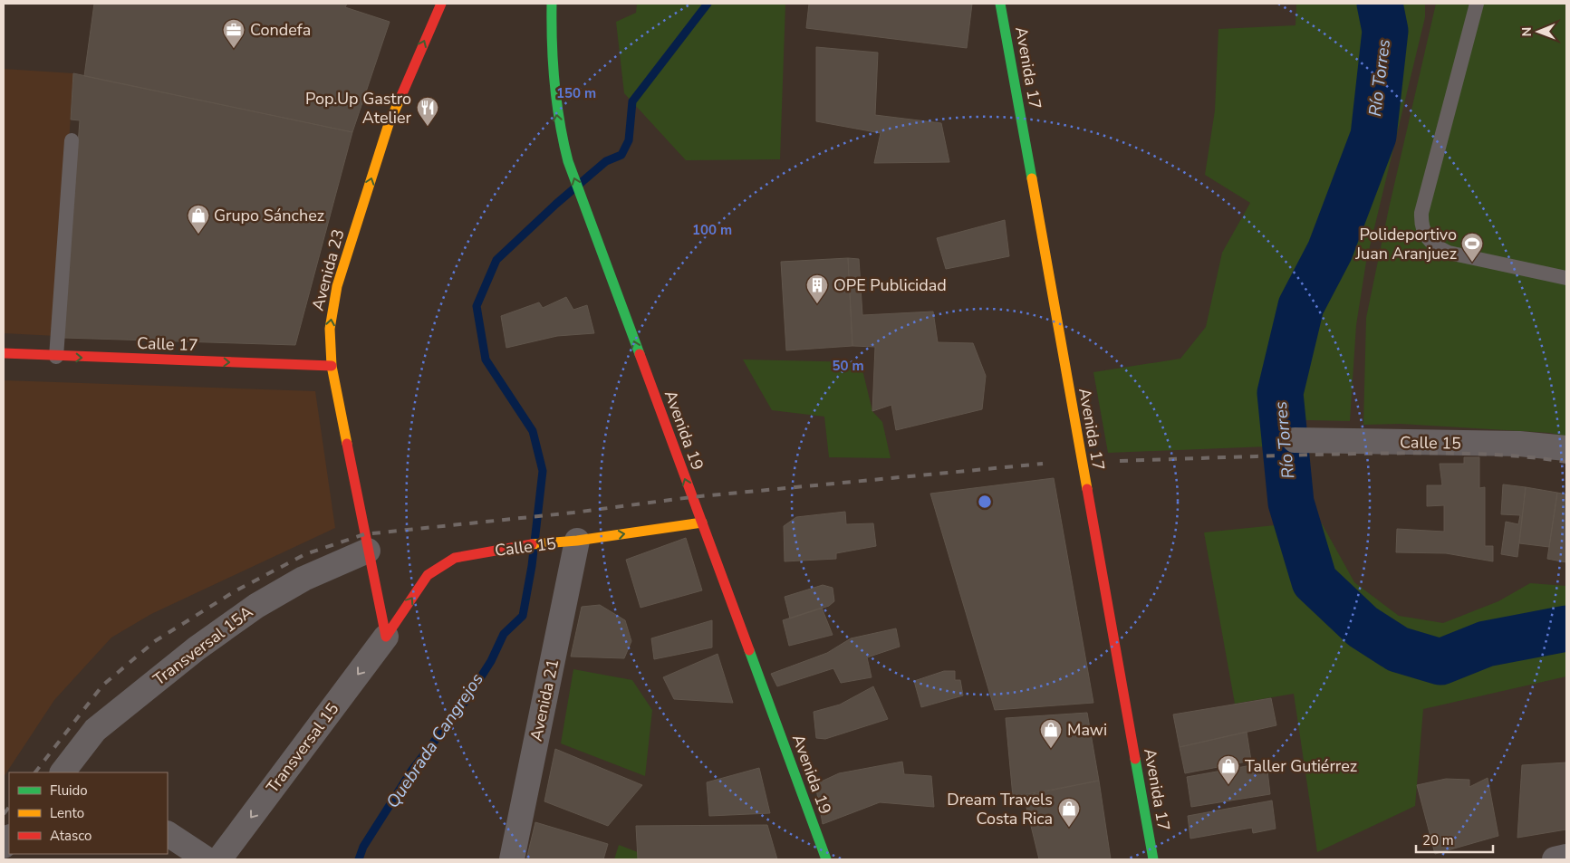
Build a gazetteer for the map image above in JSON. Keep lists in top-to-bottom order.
{
  "streets": {
    "main road": [
      "Avenida 17",
      "Avenida 23",
      "Calle 17",
      "Avenida 19",
      "Calle 15"
    ],
    "street": ["Transversal 15A", "Avenida 21", "Transversal 15"]
  },
  "crossings": [
    ["Avenida 23", "Calle 17"],
    ["Avenida 23", "Calle 15"],
    ["Avenida 23", "Transversal 15A"],
    ["Avenida 23", "Transversal 15"],
    ["Avenida 19", "Calle 15"],
    ["Calle 15", "Avenida 21"],
    ["Calle 15", "Transversal 15"]
  ],
  "one_way": [
    "Avenida 23",
    "Calle 17",
    "Avenida 19",
    "Calle 15",
    "Transversal 15"
  ],
  "water": ["Río Torres", "Quebrada Cangrejos"],
  "places": {
    "office": ["Condefa"],
    "restaurant": ["Pop.Up Gastro Atelier"],
    "shop": [
      "Grupo Sánchez",
      "Mawi",
      "Taller Gutiérrez",
      "Dream Travels Costa Rica"
    ],
    "sports": ["Polideportivo Juan Aranjuez"],
    "building": ["OPE Publicidad"]
  },
  "legend": ["Fluido", "Lento", "Atasco"],
  "scale_bar": "20 m",
  "north": "left",
  "rings": ["150 m", "100 m", "50 m"]
}
